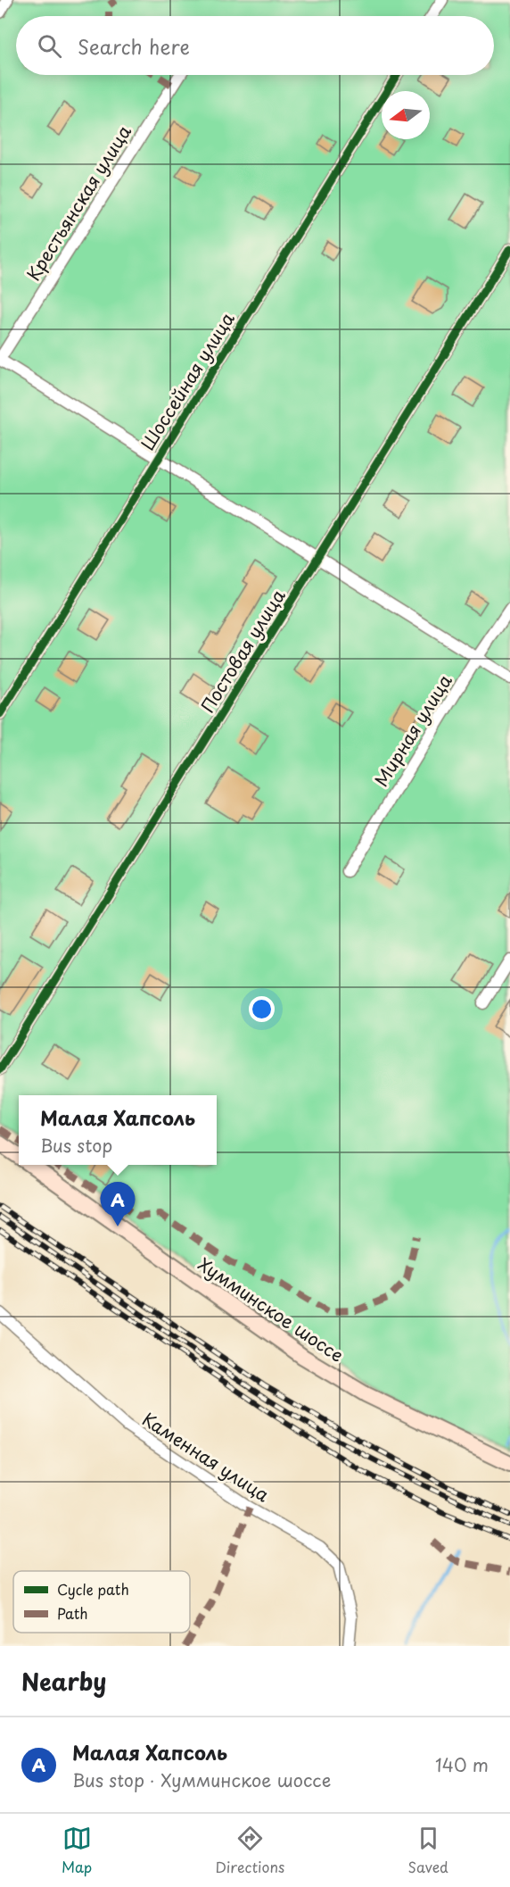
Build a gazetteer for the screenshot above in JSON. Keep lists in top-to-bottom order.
{
  "streets": {
    "main road": ["Хумминское шоссе"],
    "street": [
      "Крестьянская улица",
      "Шоссейная улица",
      "Постовая улица",
      "Мирная улица",
      "Каменная улица"
    ]
  },
  "legend": ["Cycle path", "Path"],
  "north": "left",
  "page": {
    "search": "Search here",
    "popup": ["Малая Хапсоль", "Bus stop"],
    "pins": "A",
    "heading": "Nearby",
    "list": [
      {
        "mark": "A",
        "name": "Малая Хапсоль",
        "note": "Bus stop · Хумминское шоссе",
        "value": "140 m"
      }
    ],
    "nav": ["Map", "Directions", "Saved"]
  }
}
